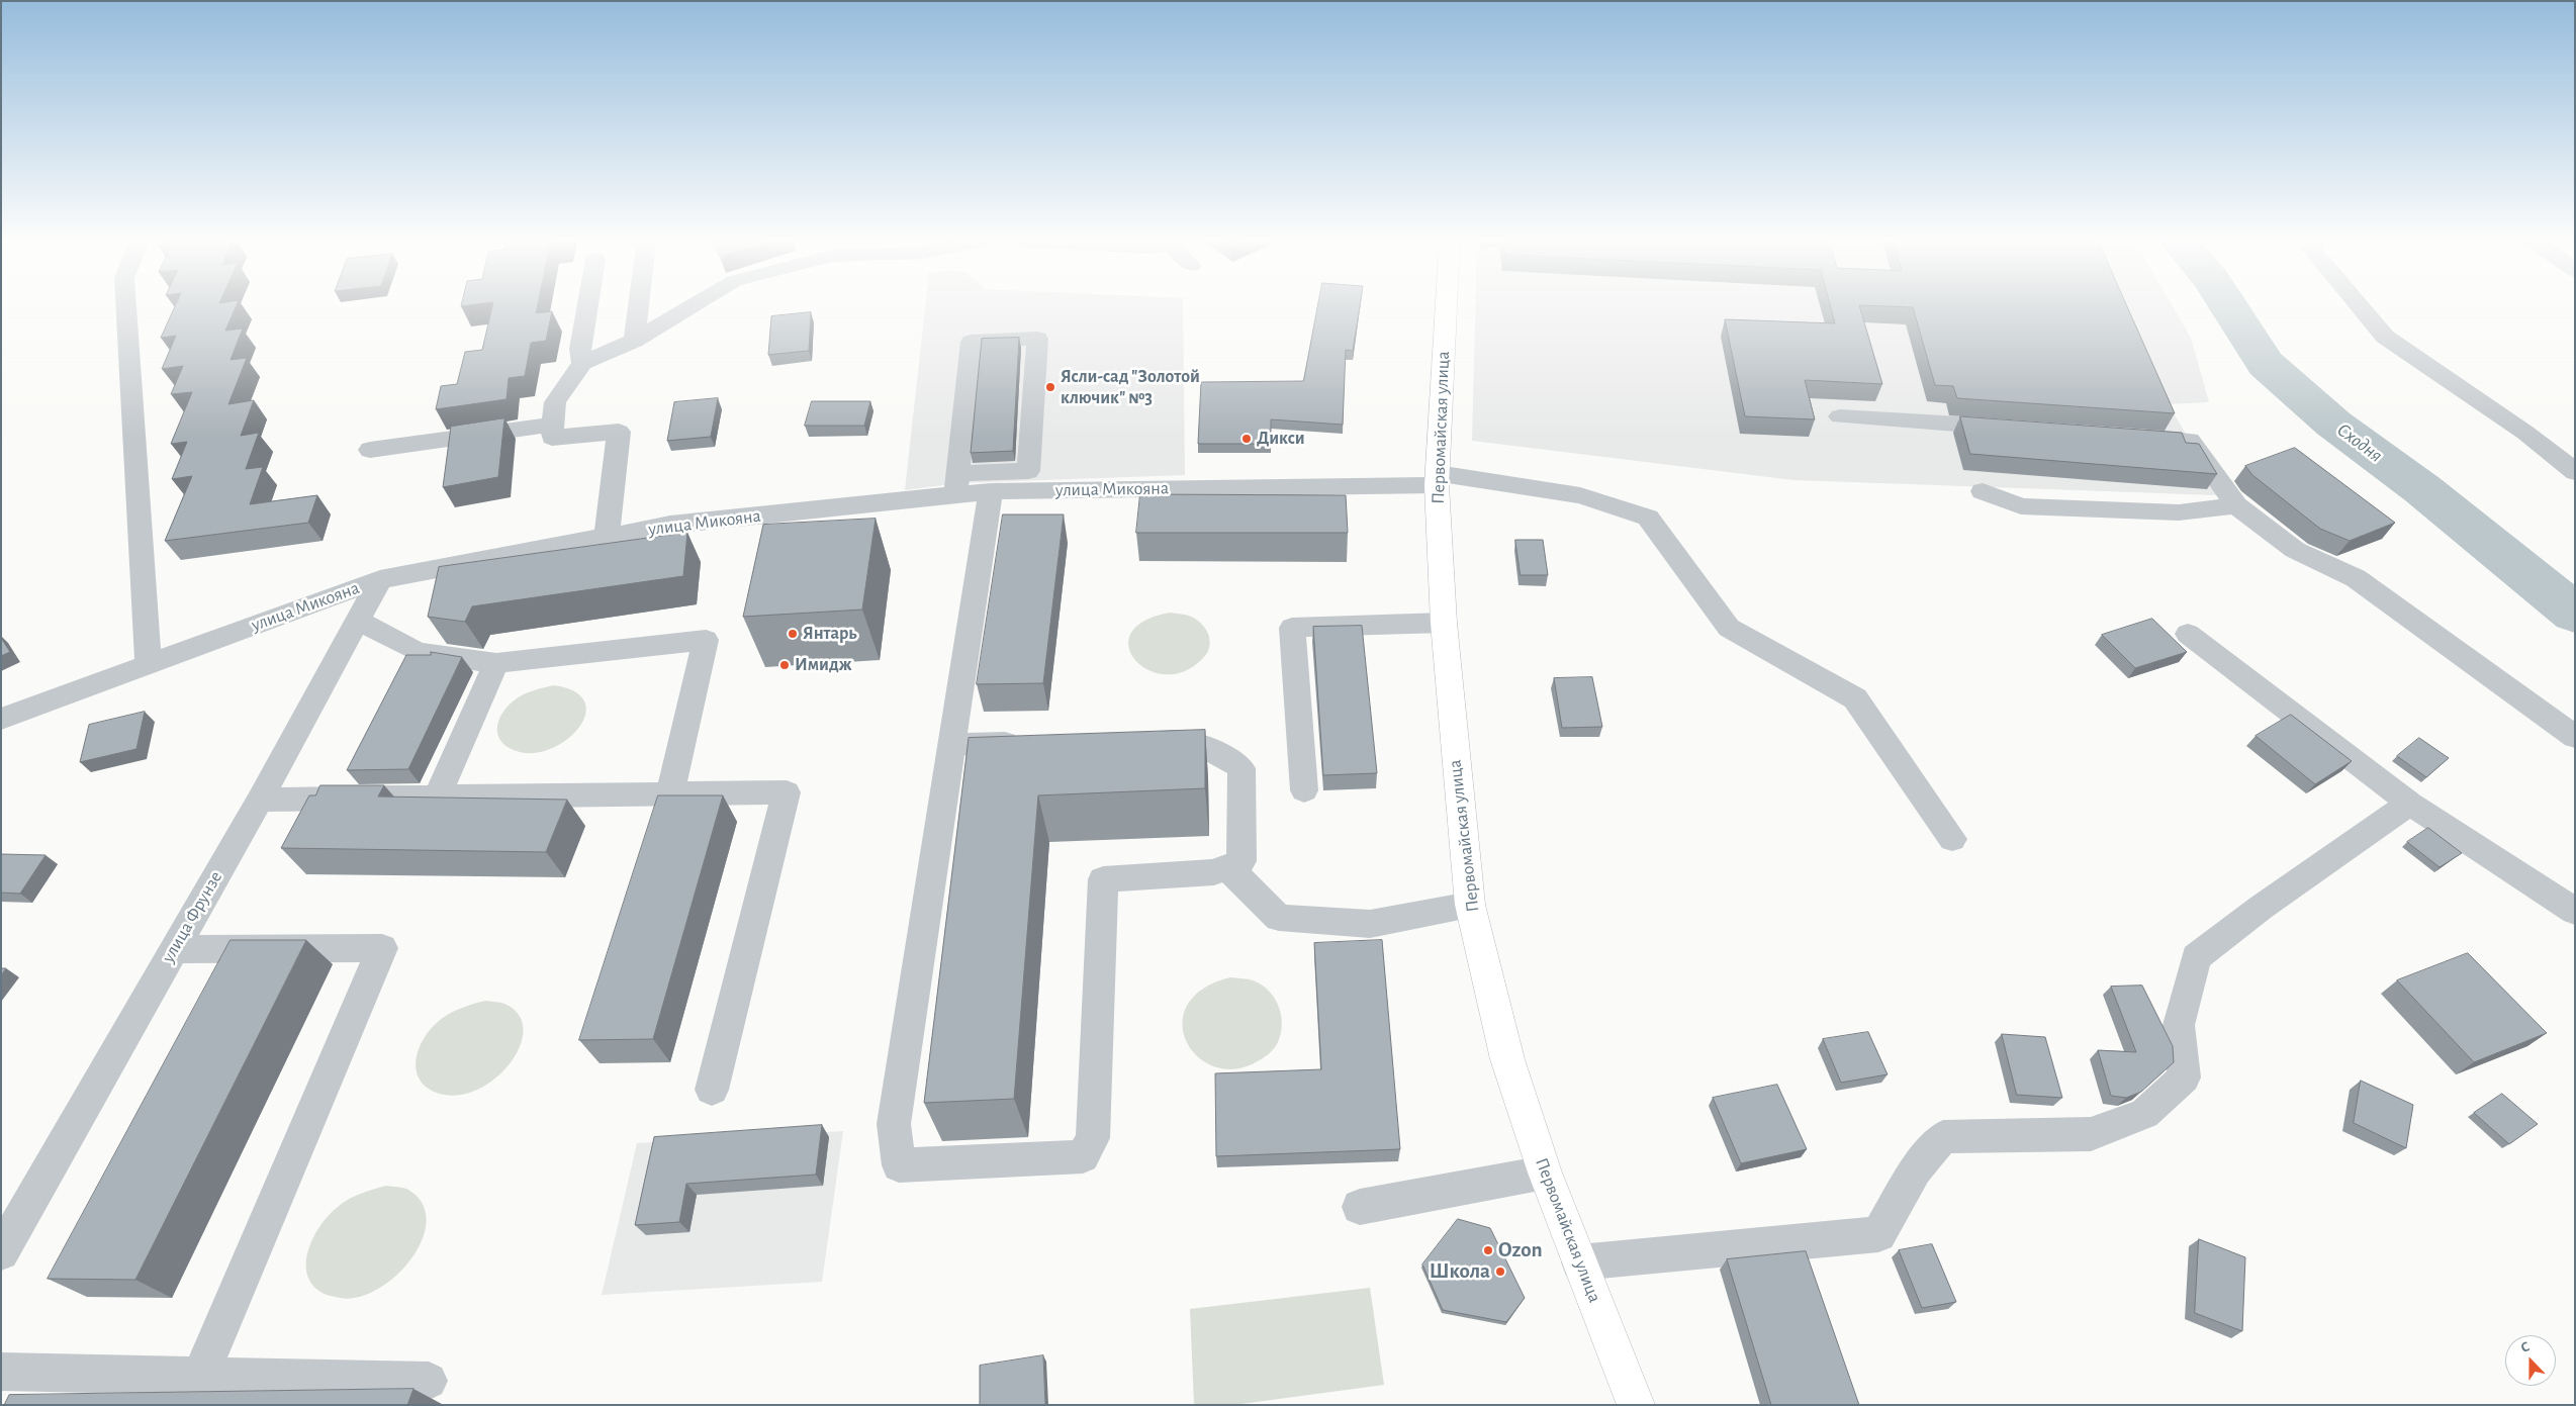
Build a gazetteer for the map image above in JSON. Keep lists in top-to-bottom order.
{
  "streets": {
    "main road": ["Первомайская улица"],
    "street": ["улица Микояна", "улица Фрунзе"]
  },
  "crossings": [
    ["Первомайская улица", "улица Микояна"],
    ["улица Микояна", "улица Фрунзе"]
  ],
  "water": ["Сходня"],
  "places": [
    "Ясли-сад \"Золотой ключик\" №3",
    "Дикси",
    "Янтарь",
    "Имидж",
    "Ozon",
    "Школа"
  ],
  "north": "top"
}
